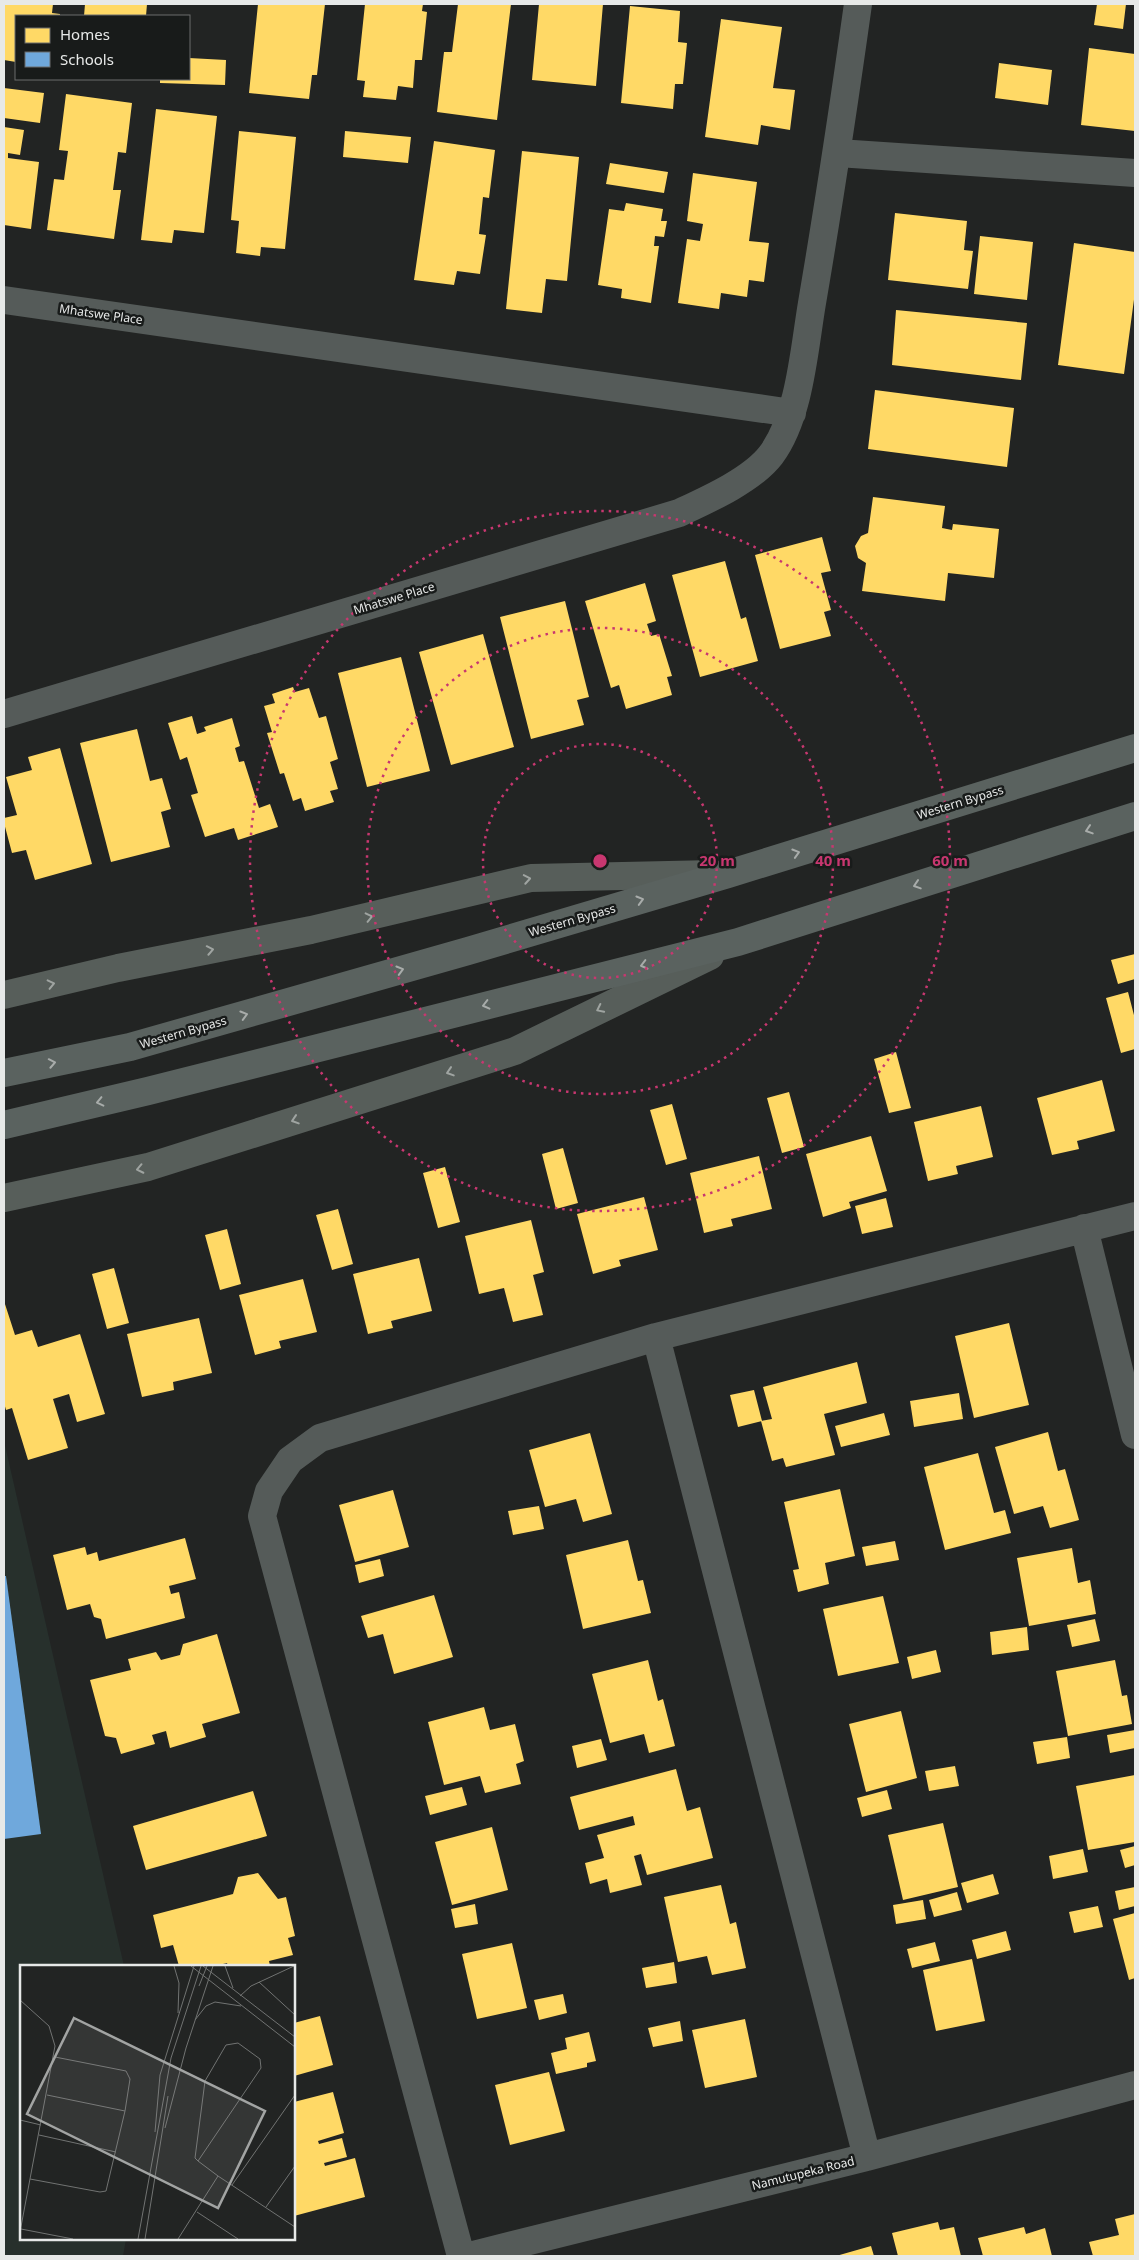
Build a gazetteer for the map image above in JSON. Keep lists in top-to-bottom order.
{
  "streets": {
    "highway": ["Western Bypass"],
    "street": ["Mhatswe Place", "Namutupeka Road"]
  },
  "legend": ["Homes", "Schools"],
  "rings": ["20 m", "40 m", "60 m"]
}
